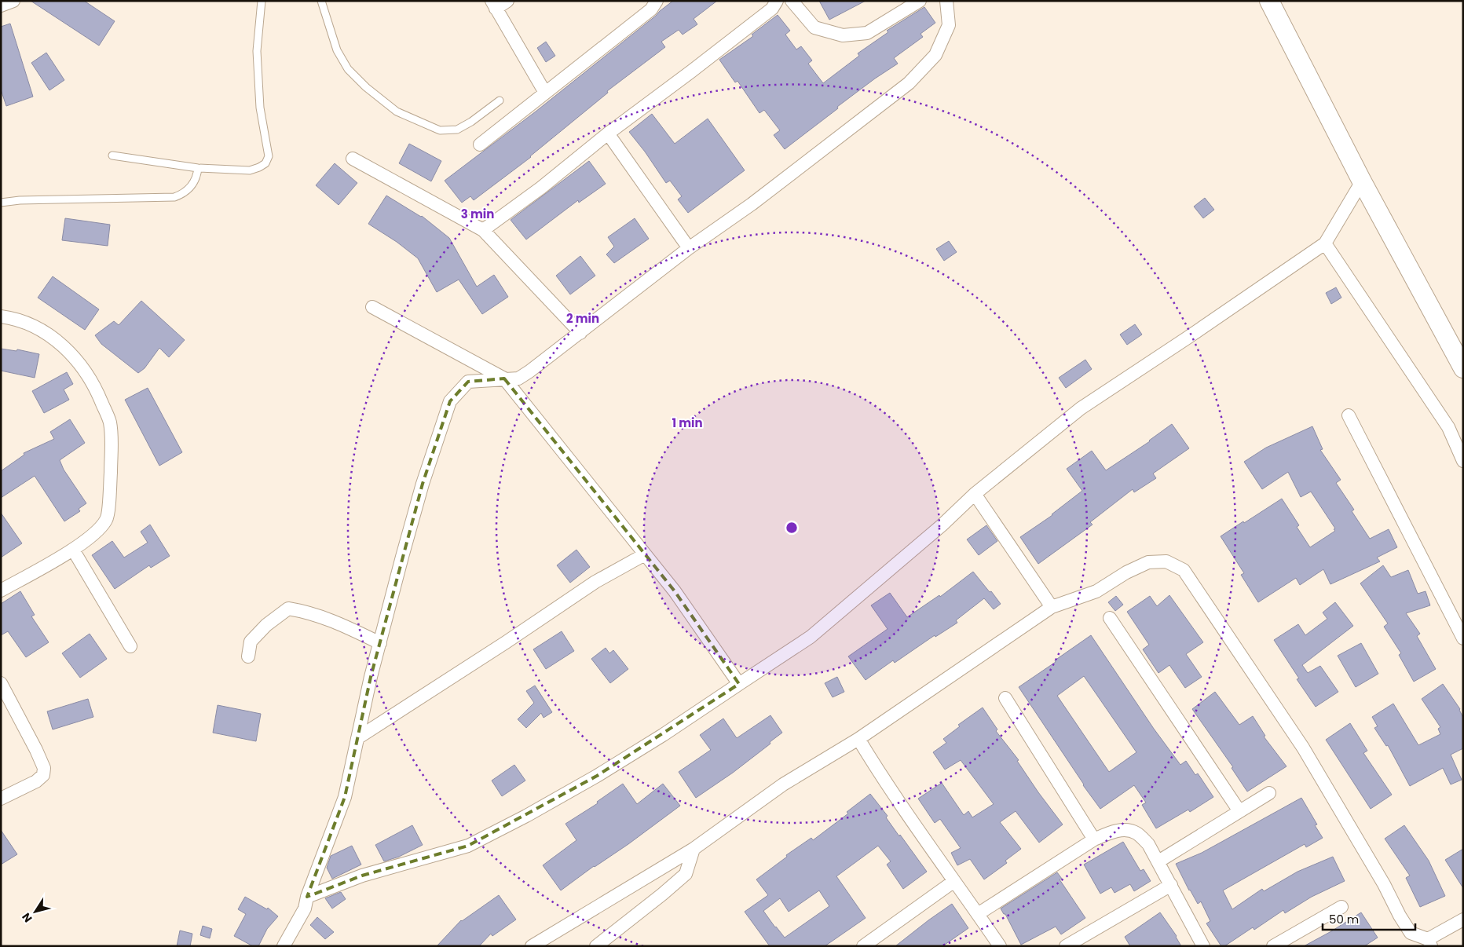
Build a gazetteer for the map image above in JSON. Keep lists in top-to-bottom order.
{
  "scale_bar": "50 m",
  "north": "bottom left",
  "rings": ["3 min", "2 min", "1 min"]
}
